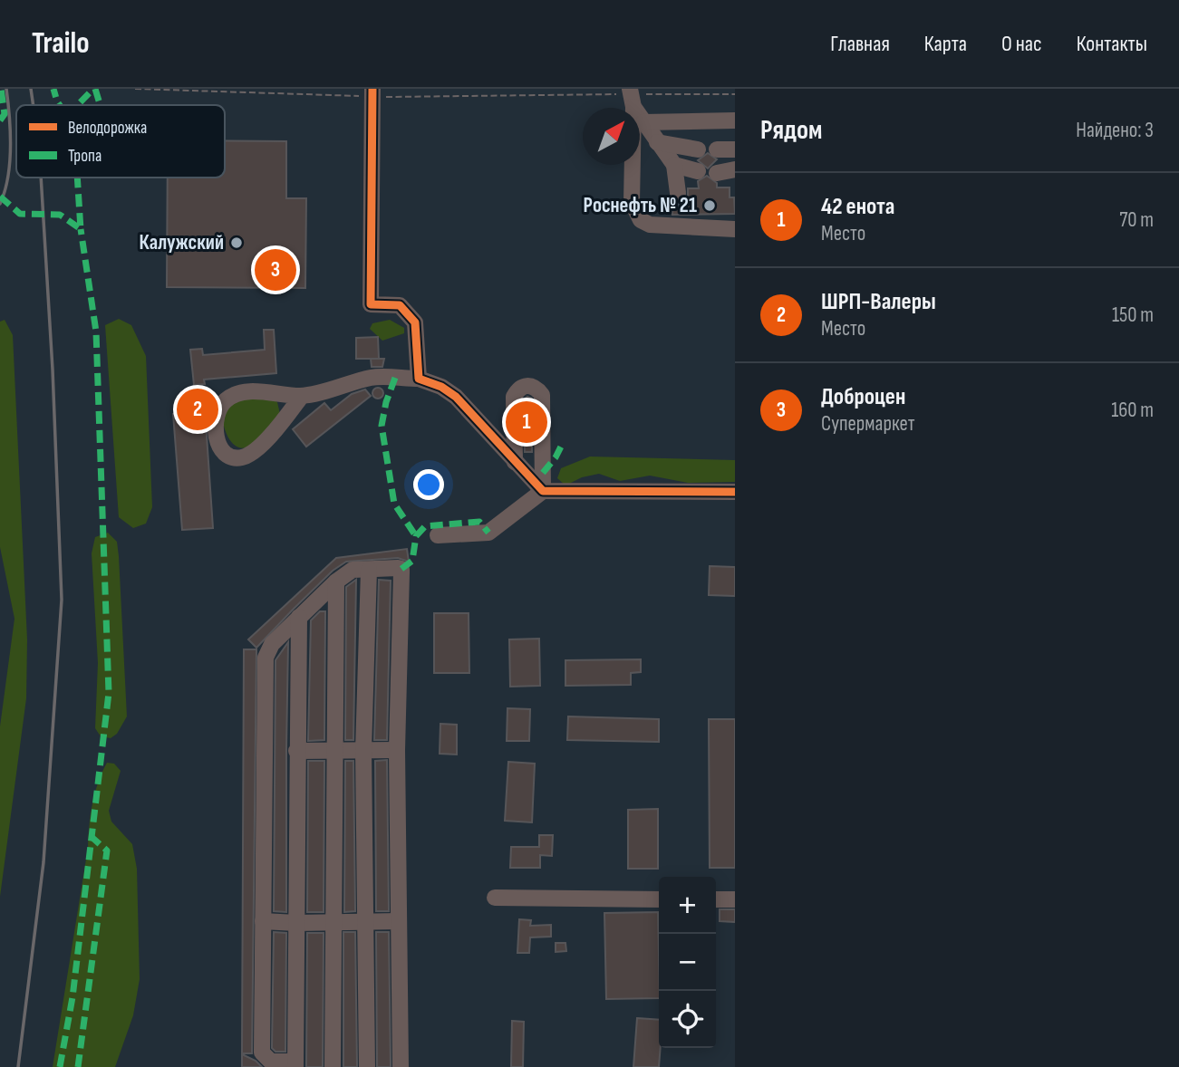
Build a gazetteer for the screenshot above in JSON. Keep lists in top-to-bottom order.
{
  "places": ["Роснефть № 21", "Калужский"],
  "legend": ["Велодорожка", "Тропа"],
  "north": "top right",
  "page": {
    "header": "Trailo",
    "nav": [
      "Главная",
      "Карта",
      "О нас",
      "Контакты"
    ],
    "heading": ["Рядом", "Найдено: 3"],
    "list": [
      {
        "mark": "1",
        "name": "42 енота",
        "note": "Место",
        "value": "70 m"
      },
      {
        "mark": "2",
        "name": "ШРП-Валеры",
        "note": "Место",
        "value": "150 m"
      },
      {
        "mark": "3",
        "name": "Доброцен",
        "note": "Супермаркет",
        "value": "160 m"
      }
    ],
    "pins": ["3", "2", "1"],
    "map_buttons": ["+", "−"]
  }
}
